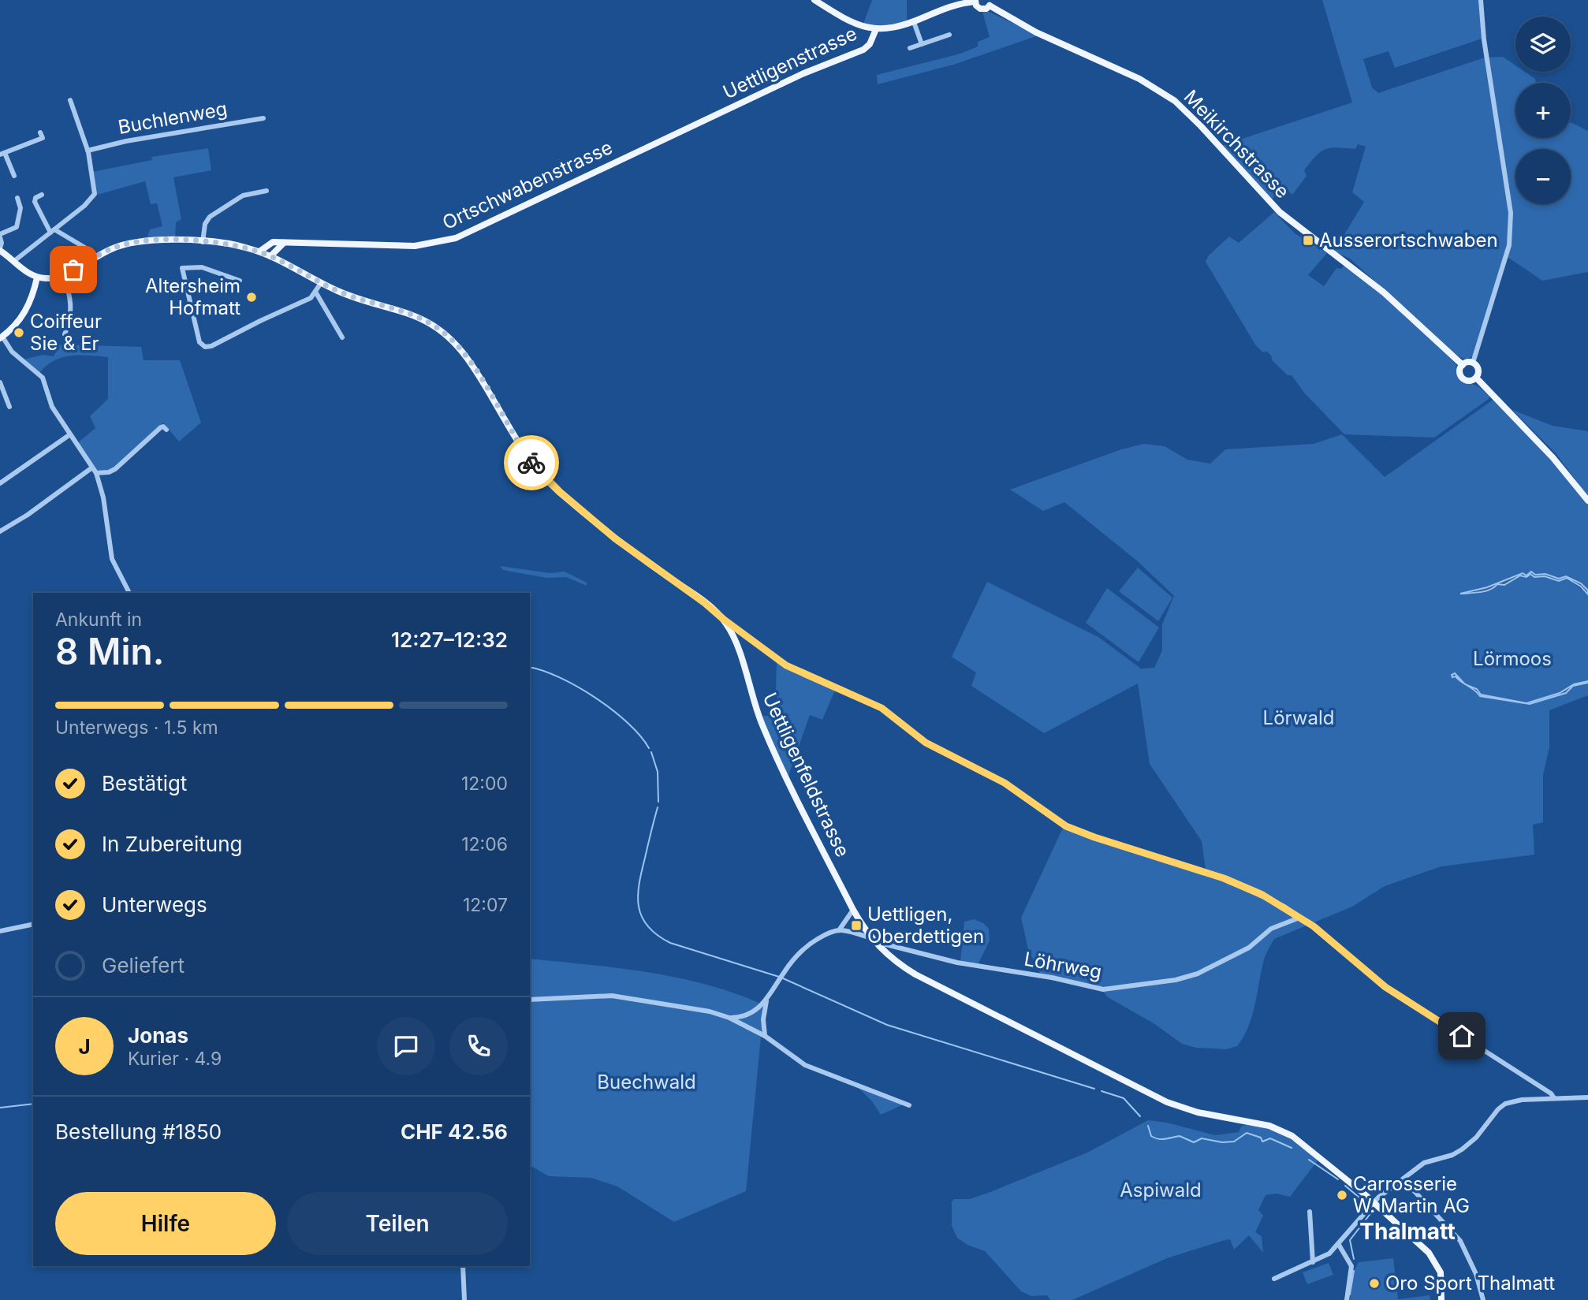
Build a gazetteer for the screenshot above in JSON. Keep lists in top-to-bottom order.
{
  "streets": {
    "main road": [
      "Uettligenstrasse",
      "Meikirchstrasse",
      "Ortschwabenstrasse",
      "Uettligenfeldstrasse"
    ],
    "street": ["Buchlenweg", "Löhrweg"]
  },
  "crossings": [
    ["Uettligenstrasse", "Ortschwabenstrasse"],
    ["Ortschwabenstrasse", "Uettligenfeldstrasse"],
    ["Uettligenfeldstrasse", "Löhrweg"]
  ],
  "districts": ["Thalmatt"],
  "parks": [
    "Lörmoos",
    "Lörwald",
    "Buechwald",
    "Aspiwald"
  ],
  "places": {
    "transit": ["Ausserortschwaben", "Uettligen, Oberdettigen"],
    "other": [
      "Altersheim Hofmatt",
      "Coiffeur Sie & Er",
      "Carrosserie W. Martin AG",
      "Oro Sport Thalmatt"
    ]
  },
  "page": {
    "map_buttons": ["+", "−"],
    "heading": ["8 Min.", "Ankunft in", "12:27–12:32"],
    "panel": [
      "Jonas",
      "Kurier · 4.9",
      "Bestellung #1850",
      "CHF 42.56"
    ],
    "bar": "Unterwegs · 1.5 km",
    "list": [
      ["Bestätigt", "12:00"],
      ["In Zubereitung", "12:06"],
      ["Unterwegs", "12:07"],
      "Geliefert"
    ],
    "round": "J",
    "buttons": ["Hilfe", "Teilen"]
  }
}
